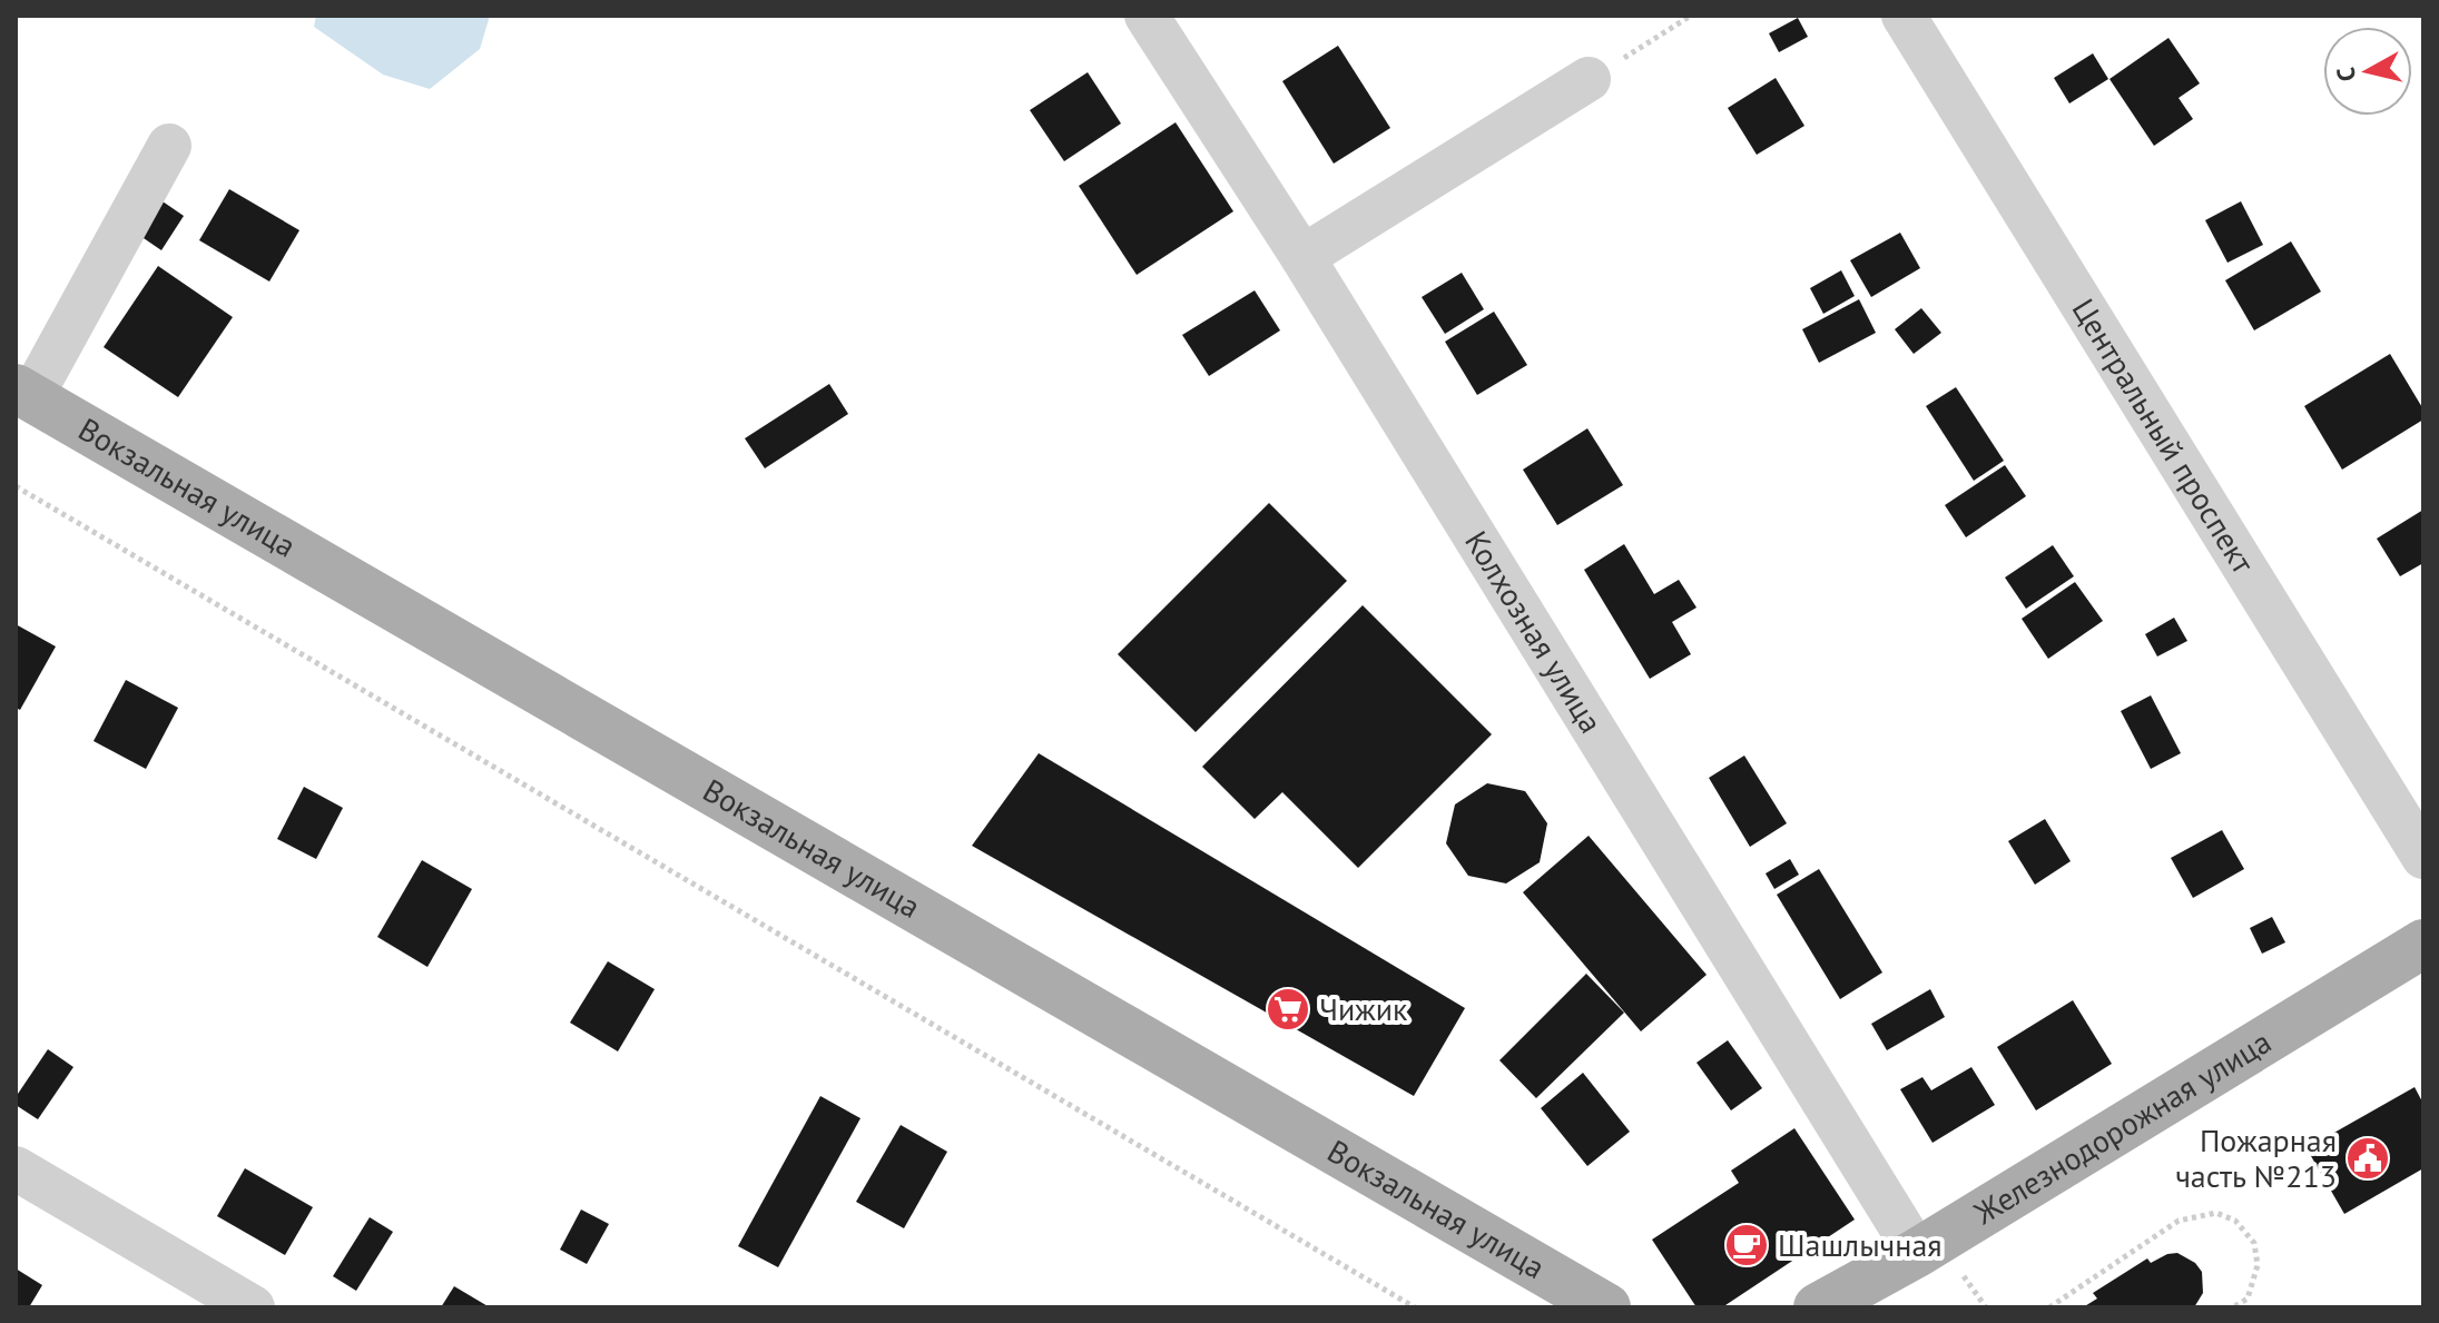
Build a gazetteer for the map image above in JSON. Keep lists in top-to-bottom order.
{
  "streets": {
    "main road": ["Вокзальная улица", "Железнодорожная улица"],
    "street": ["Центральный проспект", "Колхозная улица"]
  },
  "crossings": [
    ["Колхозная улица", "Железнодорожная улица"]
  ],
  "places": {
    "supermarket": ["Чижик"],
    "public building": ["Пожарная часть №213"],
    "cafe": ["Шашлычная"]
  },
  "north": "left"
}
